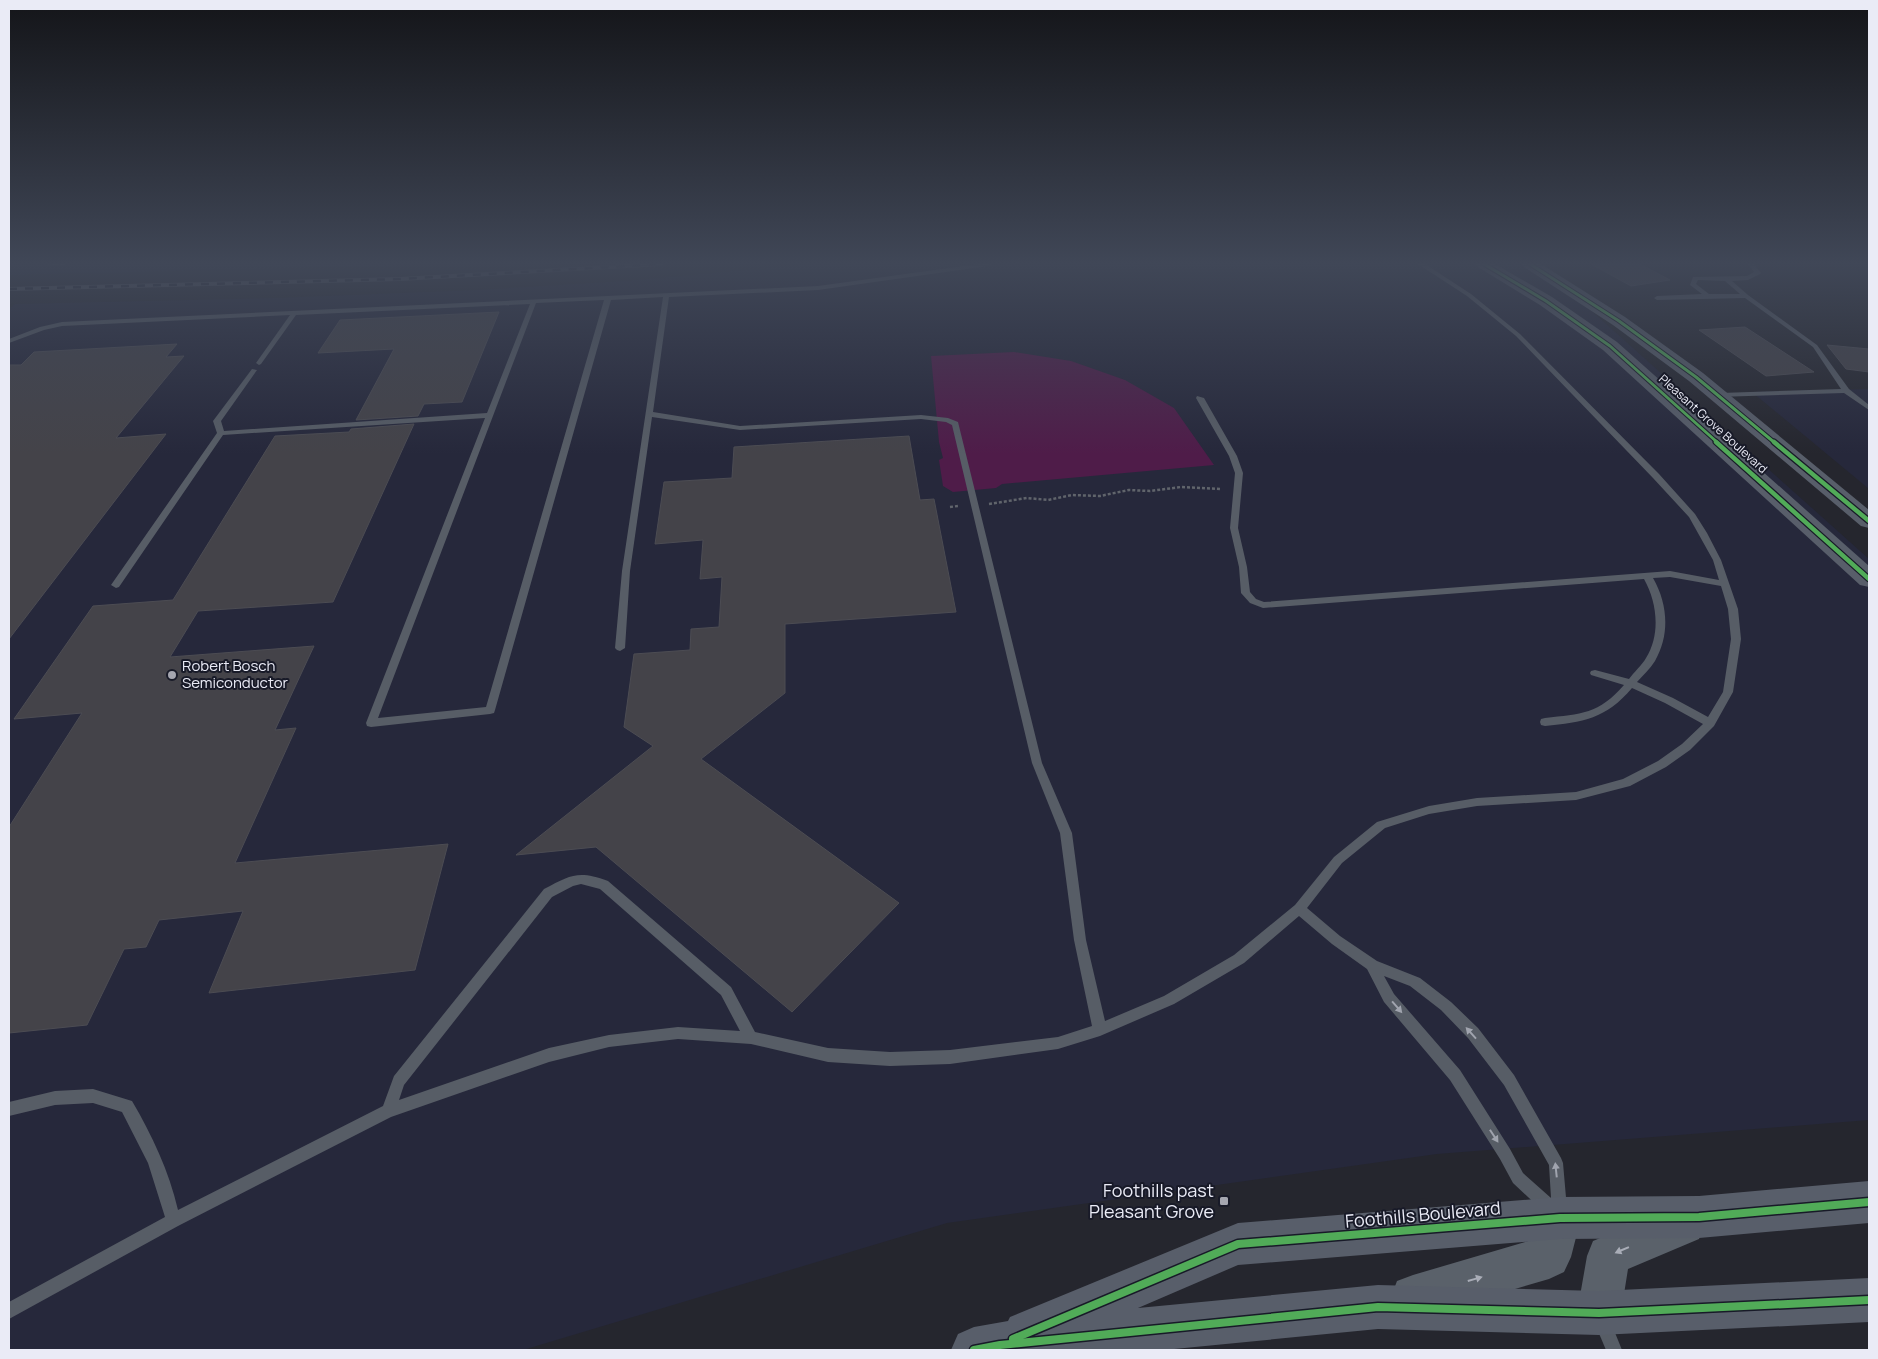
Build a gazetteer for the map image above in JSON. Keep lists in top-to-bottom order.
{
  "streets": {
    "main road": ["Pleasant Grove Boulevard", "Foothills Boulevard"]
  },
  "places": {
    "other": ["Robert Bosch Semiconductor"],
    "transit": ["Foothills past Pleasant Grove"]
  }
}
